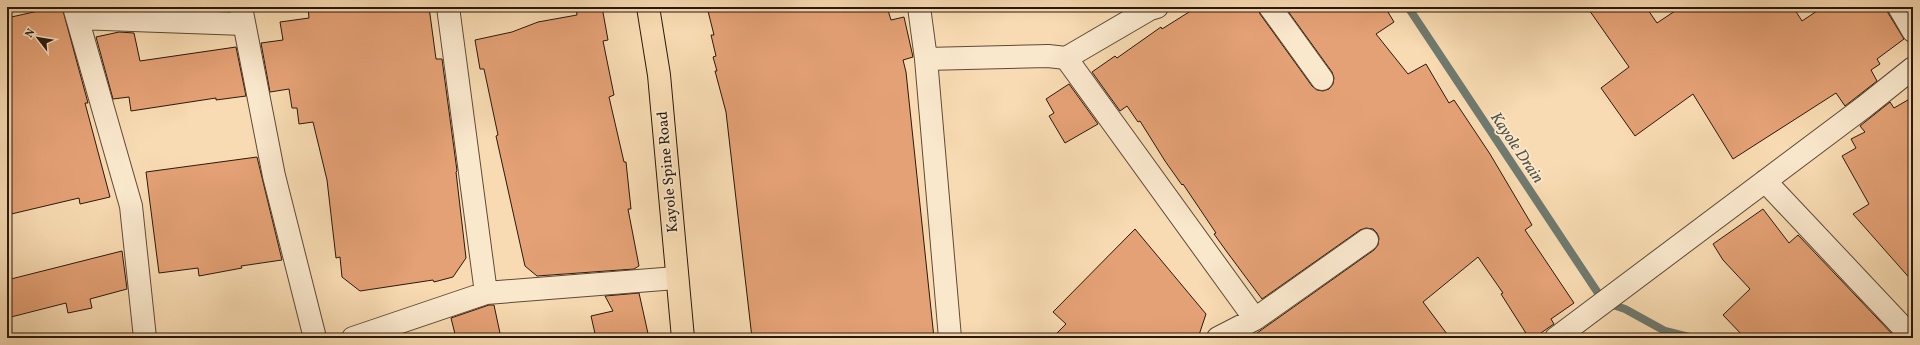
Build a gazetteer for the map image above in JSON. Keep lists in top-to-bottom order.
{
  "streets": {
    "main road": ["Kayole Spine Road"]
  },
  "water": ["Kayole Drain"],
  "north": "top left"
}
